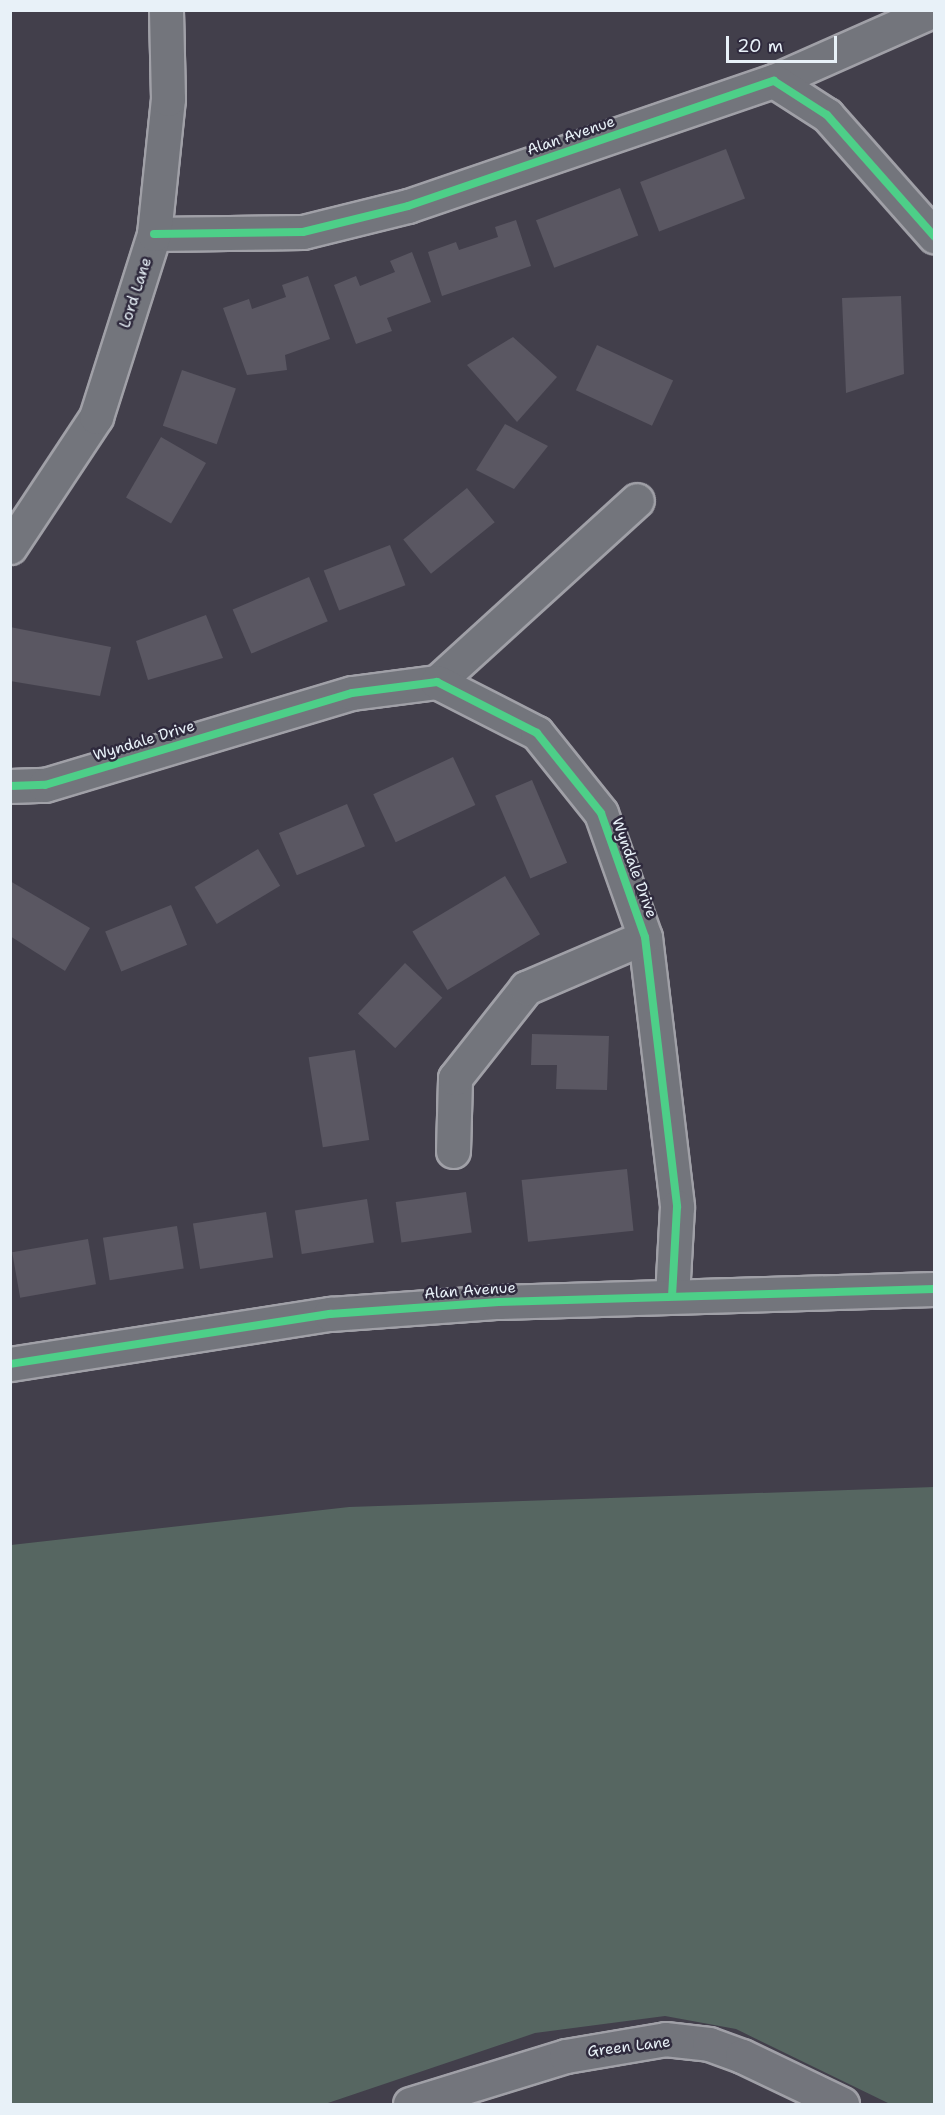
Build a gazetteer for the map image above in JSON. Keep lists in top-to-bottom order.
{
  "streets": {
    "street": [
      "Alan Avenue",
      "Lord Lane",
      "Wyndale Drive",
      "Green Lane"
    ]
  },
  "crossings": [
    ["Alan Avenue", "Lord Lane"],
    ["Alan Avenue", "Wyndale Drive"]
  ],
  "scale_bar": "20 m"
}
